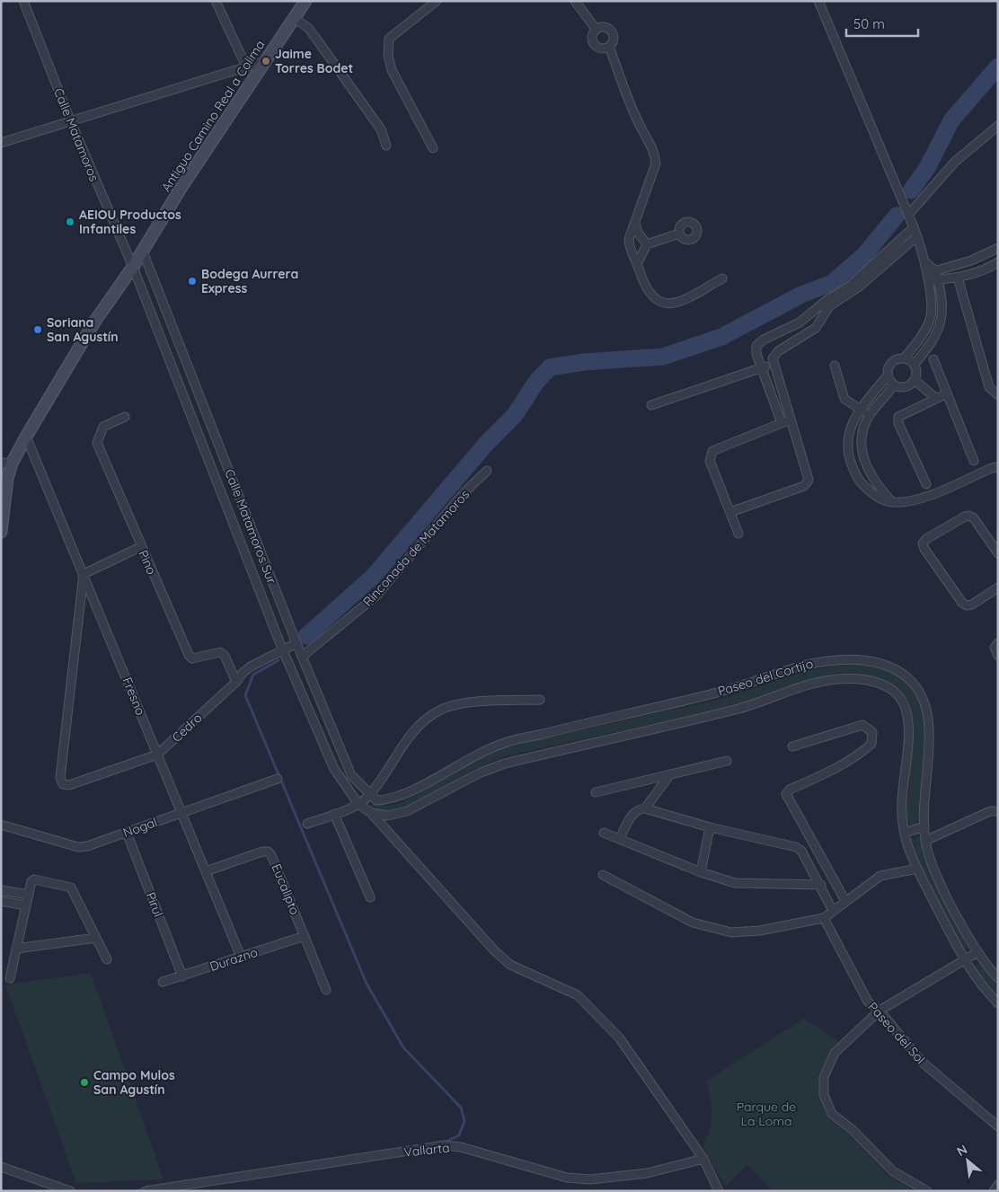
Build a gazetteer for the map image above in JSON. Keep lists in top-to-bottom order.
{
  "streets": {
    "main road": ["Antiguo Camino Real a Colima"],
    "street": [
      "Calle Matamoros",
      "Calle Matamoros Sur",
      "Rinconada de Matamoros",
      "Pino",
      "Paseo del Cortijo",
      "Fresno",
      "Cedro",
      "Nogal",
      "Eucalipto",
      "Pirul",
      "Durazno",
      "Paseo del Sol",
      "Vallarta"
    ]
  },
  "crossings": [
    ["Antiguo Camino Real a Colima", "Calle Matamoros"],
    ["Antiguo Camino Real a Colima", "Calle Matamoros Sur"],
    ["Antiguo Camino Real a Colima", "Fresno"],
    ["Calle Matamoros", "Calle Matamoros Sur"],
    ["Calle Matamoros Sur", "Rinconada de Matamoros"],
    ["Calle Matamoros Sur", "Paseo del Cortijo"],
    ["Calle Matamoros Sur", "Cedro"],
    ["Calle Matamoros Sur", "Vallarta"],
    ["Pino", "Cedro"],
    ["Fresno", "Cedro"],
    ["Fresno", "Nogal"],
    ["Fresno", "Eucalipto"],
    ["Fresno", "Durazno"],
    ["Nogal", "Pirul"],
    ["Eucalipto", "Durazno"],
    ["Pirul", "Durazno"]
  ],
  "parks": ["Parque de La Loma"],
  "places": [
    "Jaime Torres Bodet",
    "AEIOU Productos Infantiles",
    "Bodega Aurrera Express",
    "Soriana San Agustín",
    "Campo Mulos San Agustín"
  ],
  "scale_bar": "50 m",
  "north": "top left"
}
